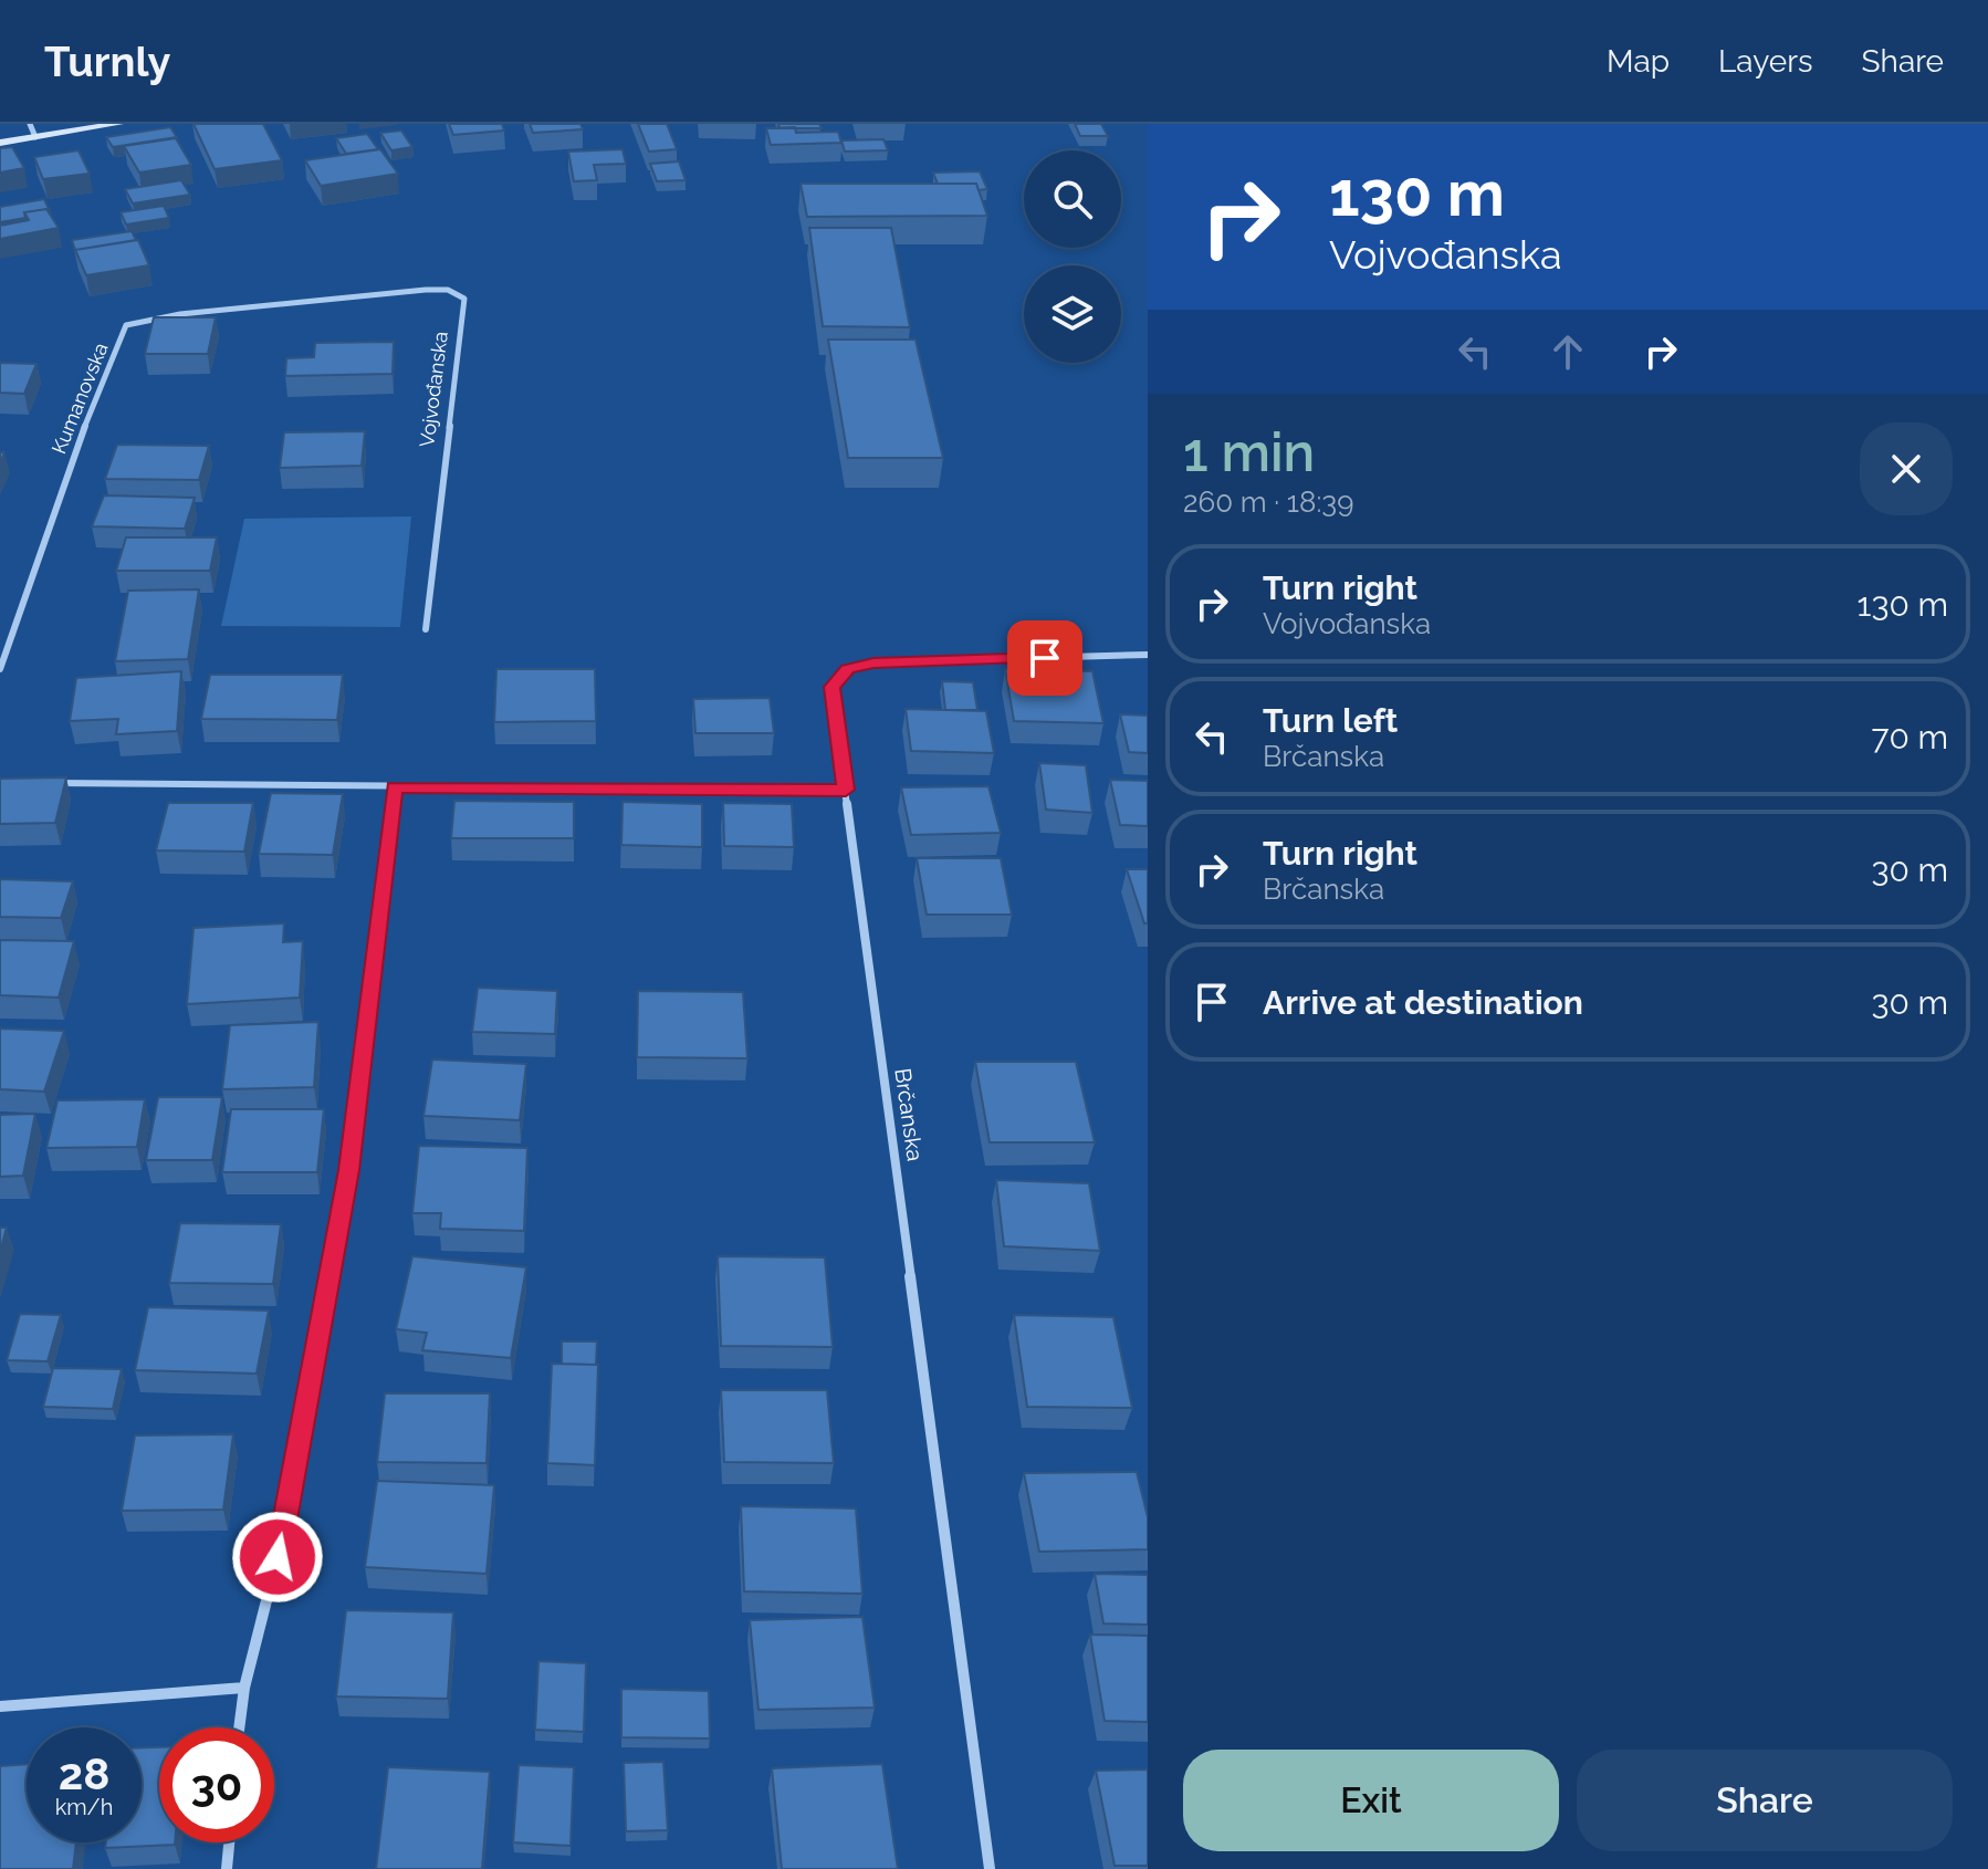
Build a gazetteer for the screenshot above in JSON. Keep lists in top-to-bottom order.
{
  "streets": {
    "street": ["Vojvođanska", "Kumanovska", "Brčanska"]
  },
  "crossings": [
    ["Vojvođanska", "Kumanovska"]
  ],
  "page": {
    "header": "Turnly",
    "nav": ["Map", "Layers", "Share"],
    "turn": ["130 m", "Vojvođanska"],
    "heading": ["1 min", "260 m · 18:39"],
    "list": [
      {
        "name": "Turn right",
        "note": "Vojvođanska",
        "value": "130 m"
      },
      {
        "name": "Turn left",
        "note": "Brčanska",
        "value": "70 m"
      },
      {
        "name": "Turn right",
        "note": "Brčanska",
        "value": "30 m"
      },
      {
        "name": "Arrive at destination",
        "value": "30 m"
      }
    ],
    "speed": "28 km/h",
    "limit": "30",
    "buttons": ["Exit", "Share"]
  }
}
